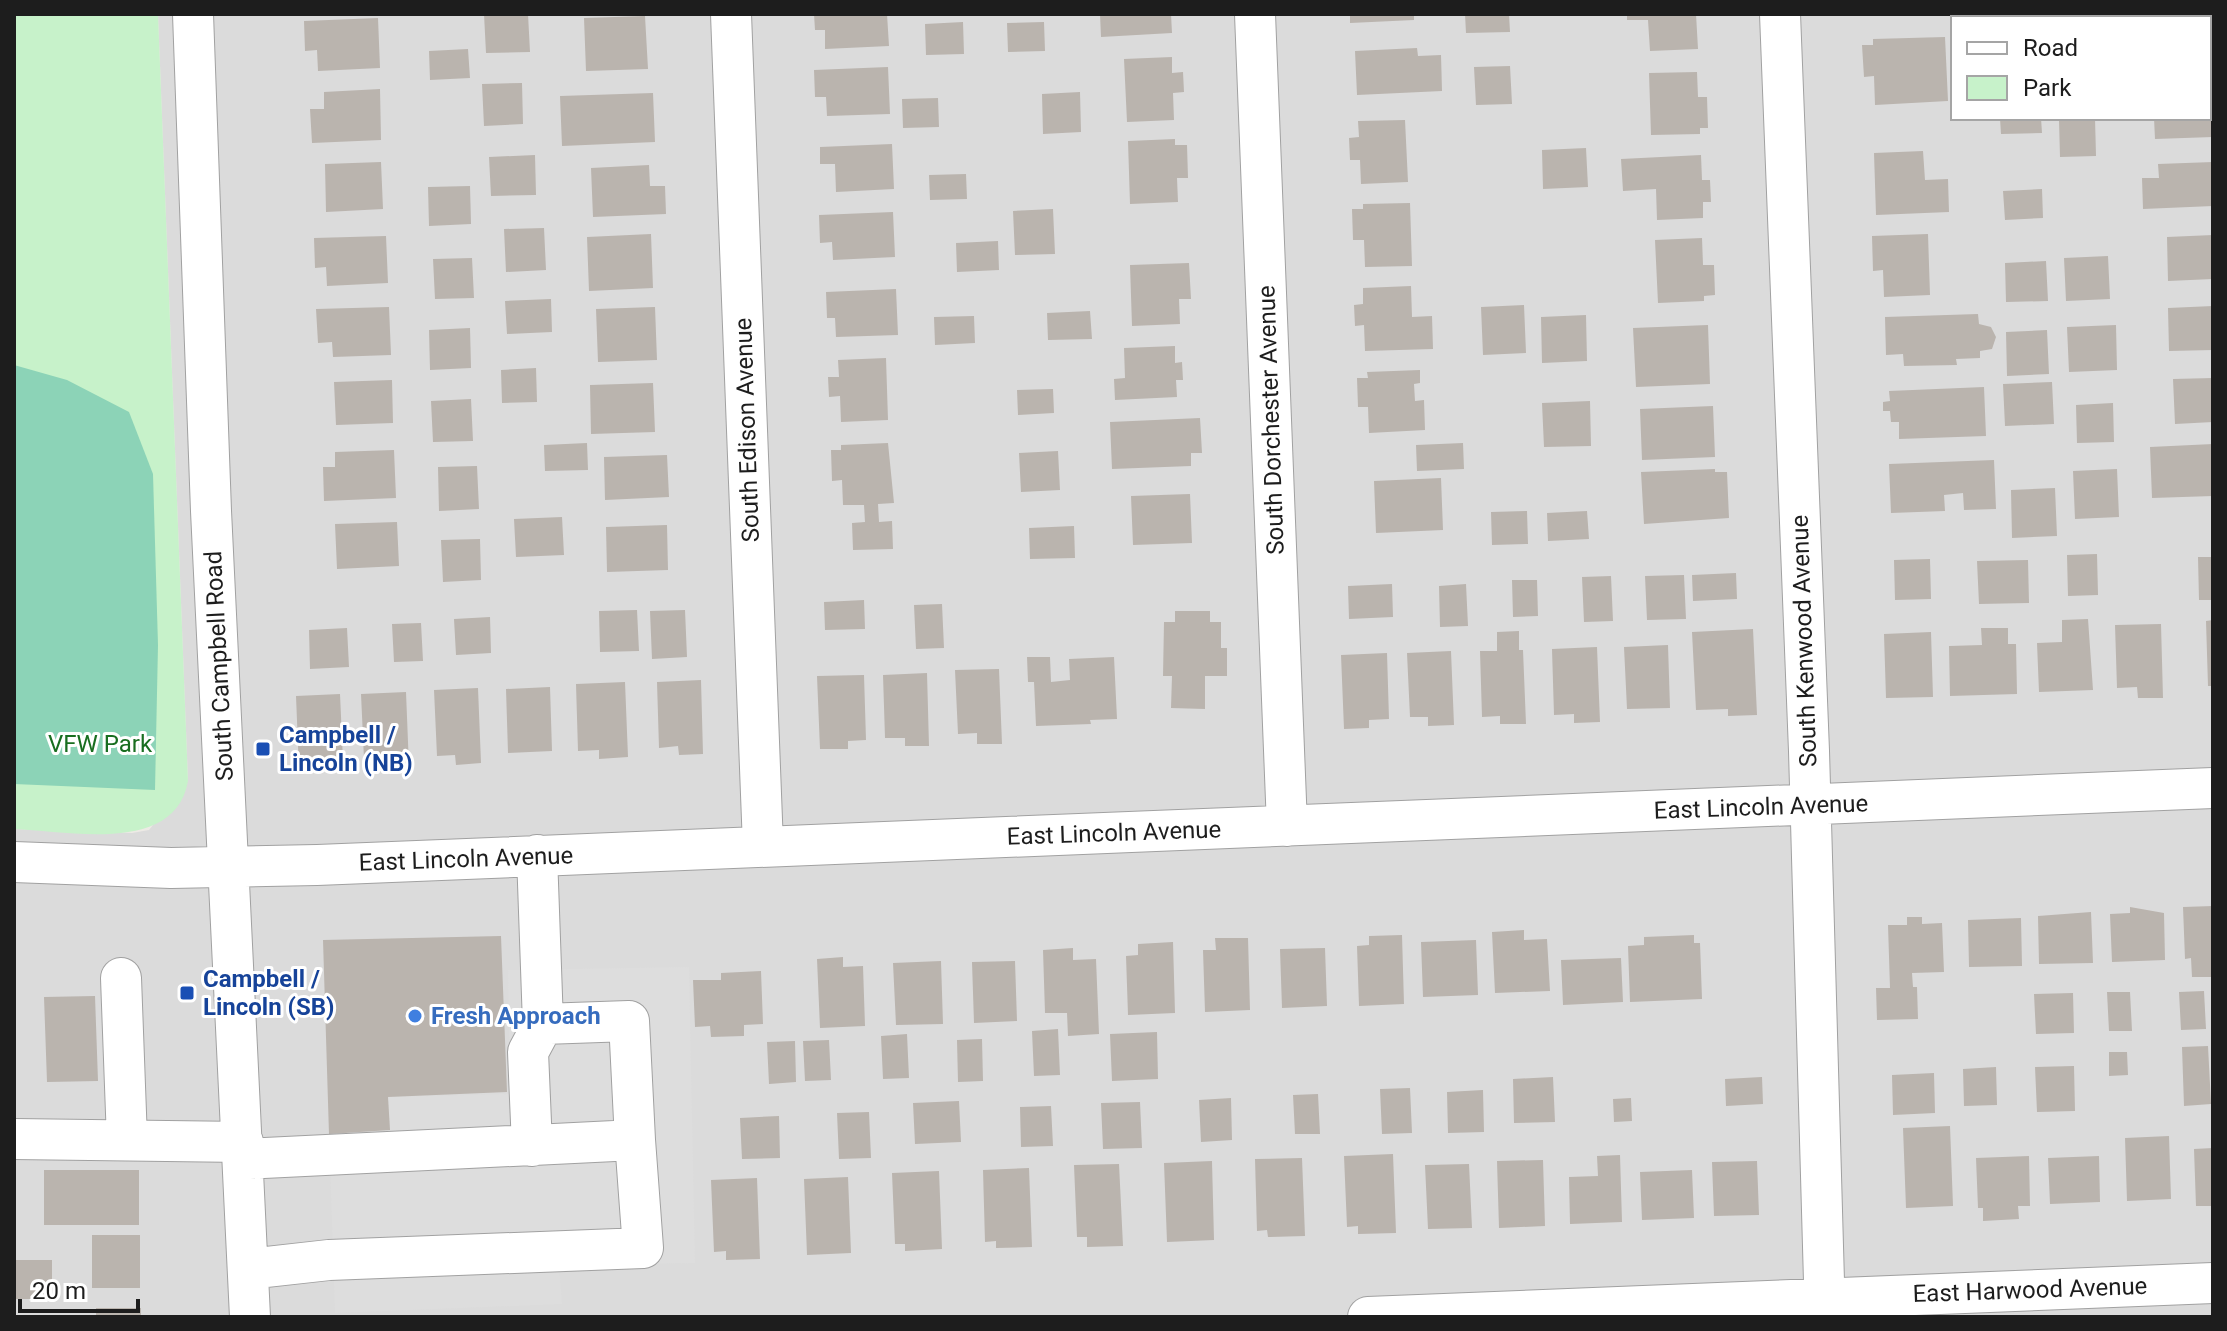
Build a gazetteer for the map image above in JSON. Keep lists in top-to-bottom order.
{
  "streets": {
    "street": [
      "South Dorchester Avenue",
      "South Edison Avenue",
      "South Kenwood Avenue",
      "South Campbell Road",
      "East Lincoln Avenue",
      "East Harwood Avenue"
    ]
  },
  "crossings": [
    ["South Dorchester Avenue", "East Lincoln Avenue"],
    ["South Edison Avenue", "East Lincoln Avenue"],
    ["South Kenwood Avenue", "East Lincoln Avenue"],
    ["South Kenwood Avenue", "East Harwood Avenue"],
    ["South Campbell Road", "East Lincoln Avenue"]
  ],
  "parks": ["VFW Park"],
  "places": {
    "transit": ["Campbell / Lincoln (NB)", "Campbell / Lincoln (SB)"],
    "other": ["Fresh Approach"]
  },
  "legend": ["Road", "Park"],
  "scale_bar": "20 m"
}
